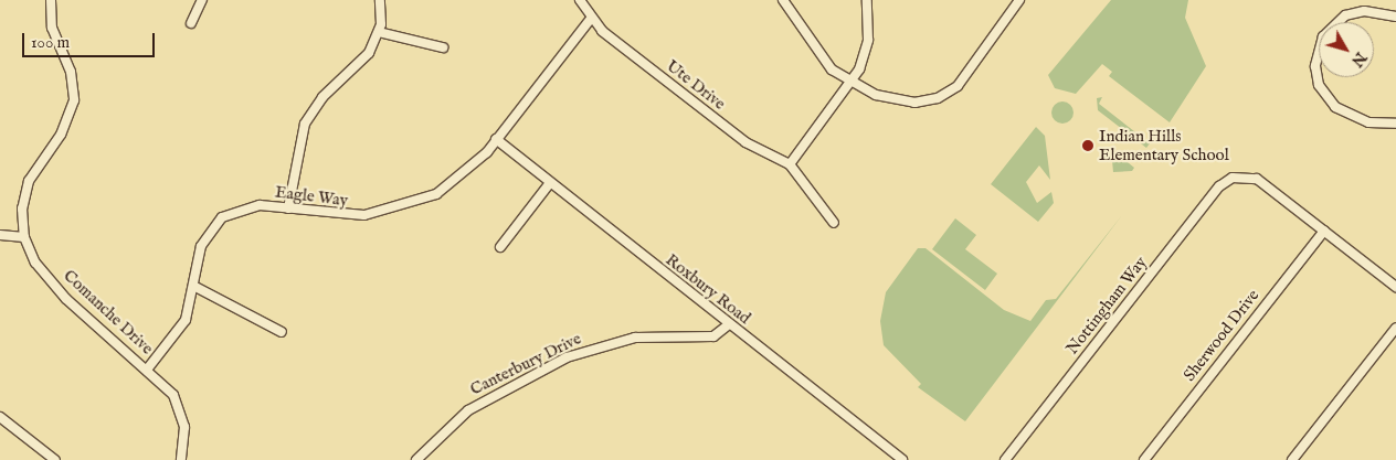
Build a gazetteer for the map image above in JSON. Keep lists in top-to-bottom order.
{
  "streets": {
    "street": [
      "Ute Drive",
      "Eagle Way",
      "Roxbury Road",
      "Nottingham Way",
      "Comanche Drive",
      "Sherwood Drive",
      "Canterbury Drive"
    ]
  },
  "crossings": [
    ["Ute Drive", "Eagle Way"],
    ["Eagle Way", "Roxbury Road"],
    ["Eagle Way", "Comanche Drive"],
    ["Roxbury Road", "Canterbury Drive"],
    ["Nottingham Way", "Sherwood Drive"]
  ],
  "places": ["Indian Hills Elementary School"],
  "scale_bar": "100 m",
  "north": "bottom right"
}
